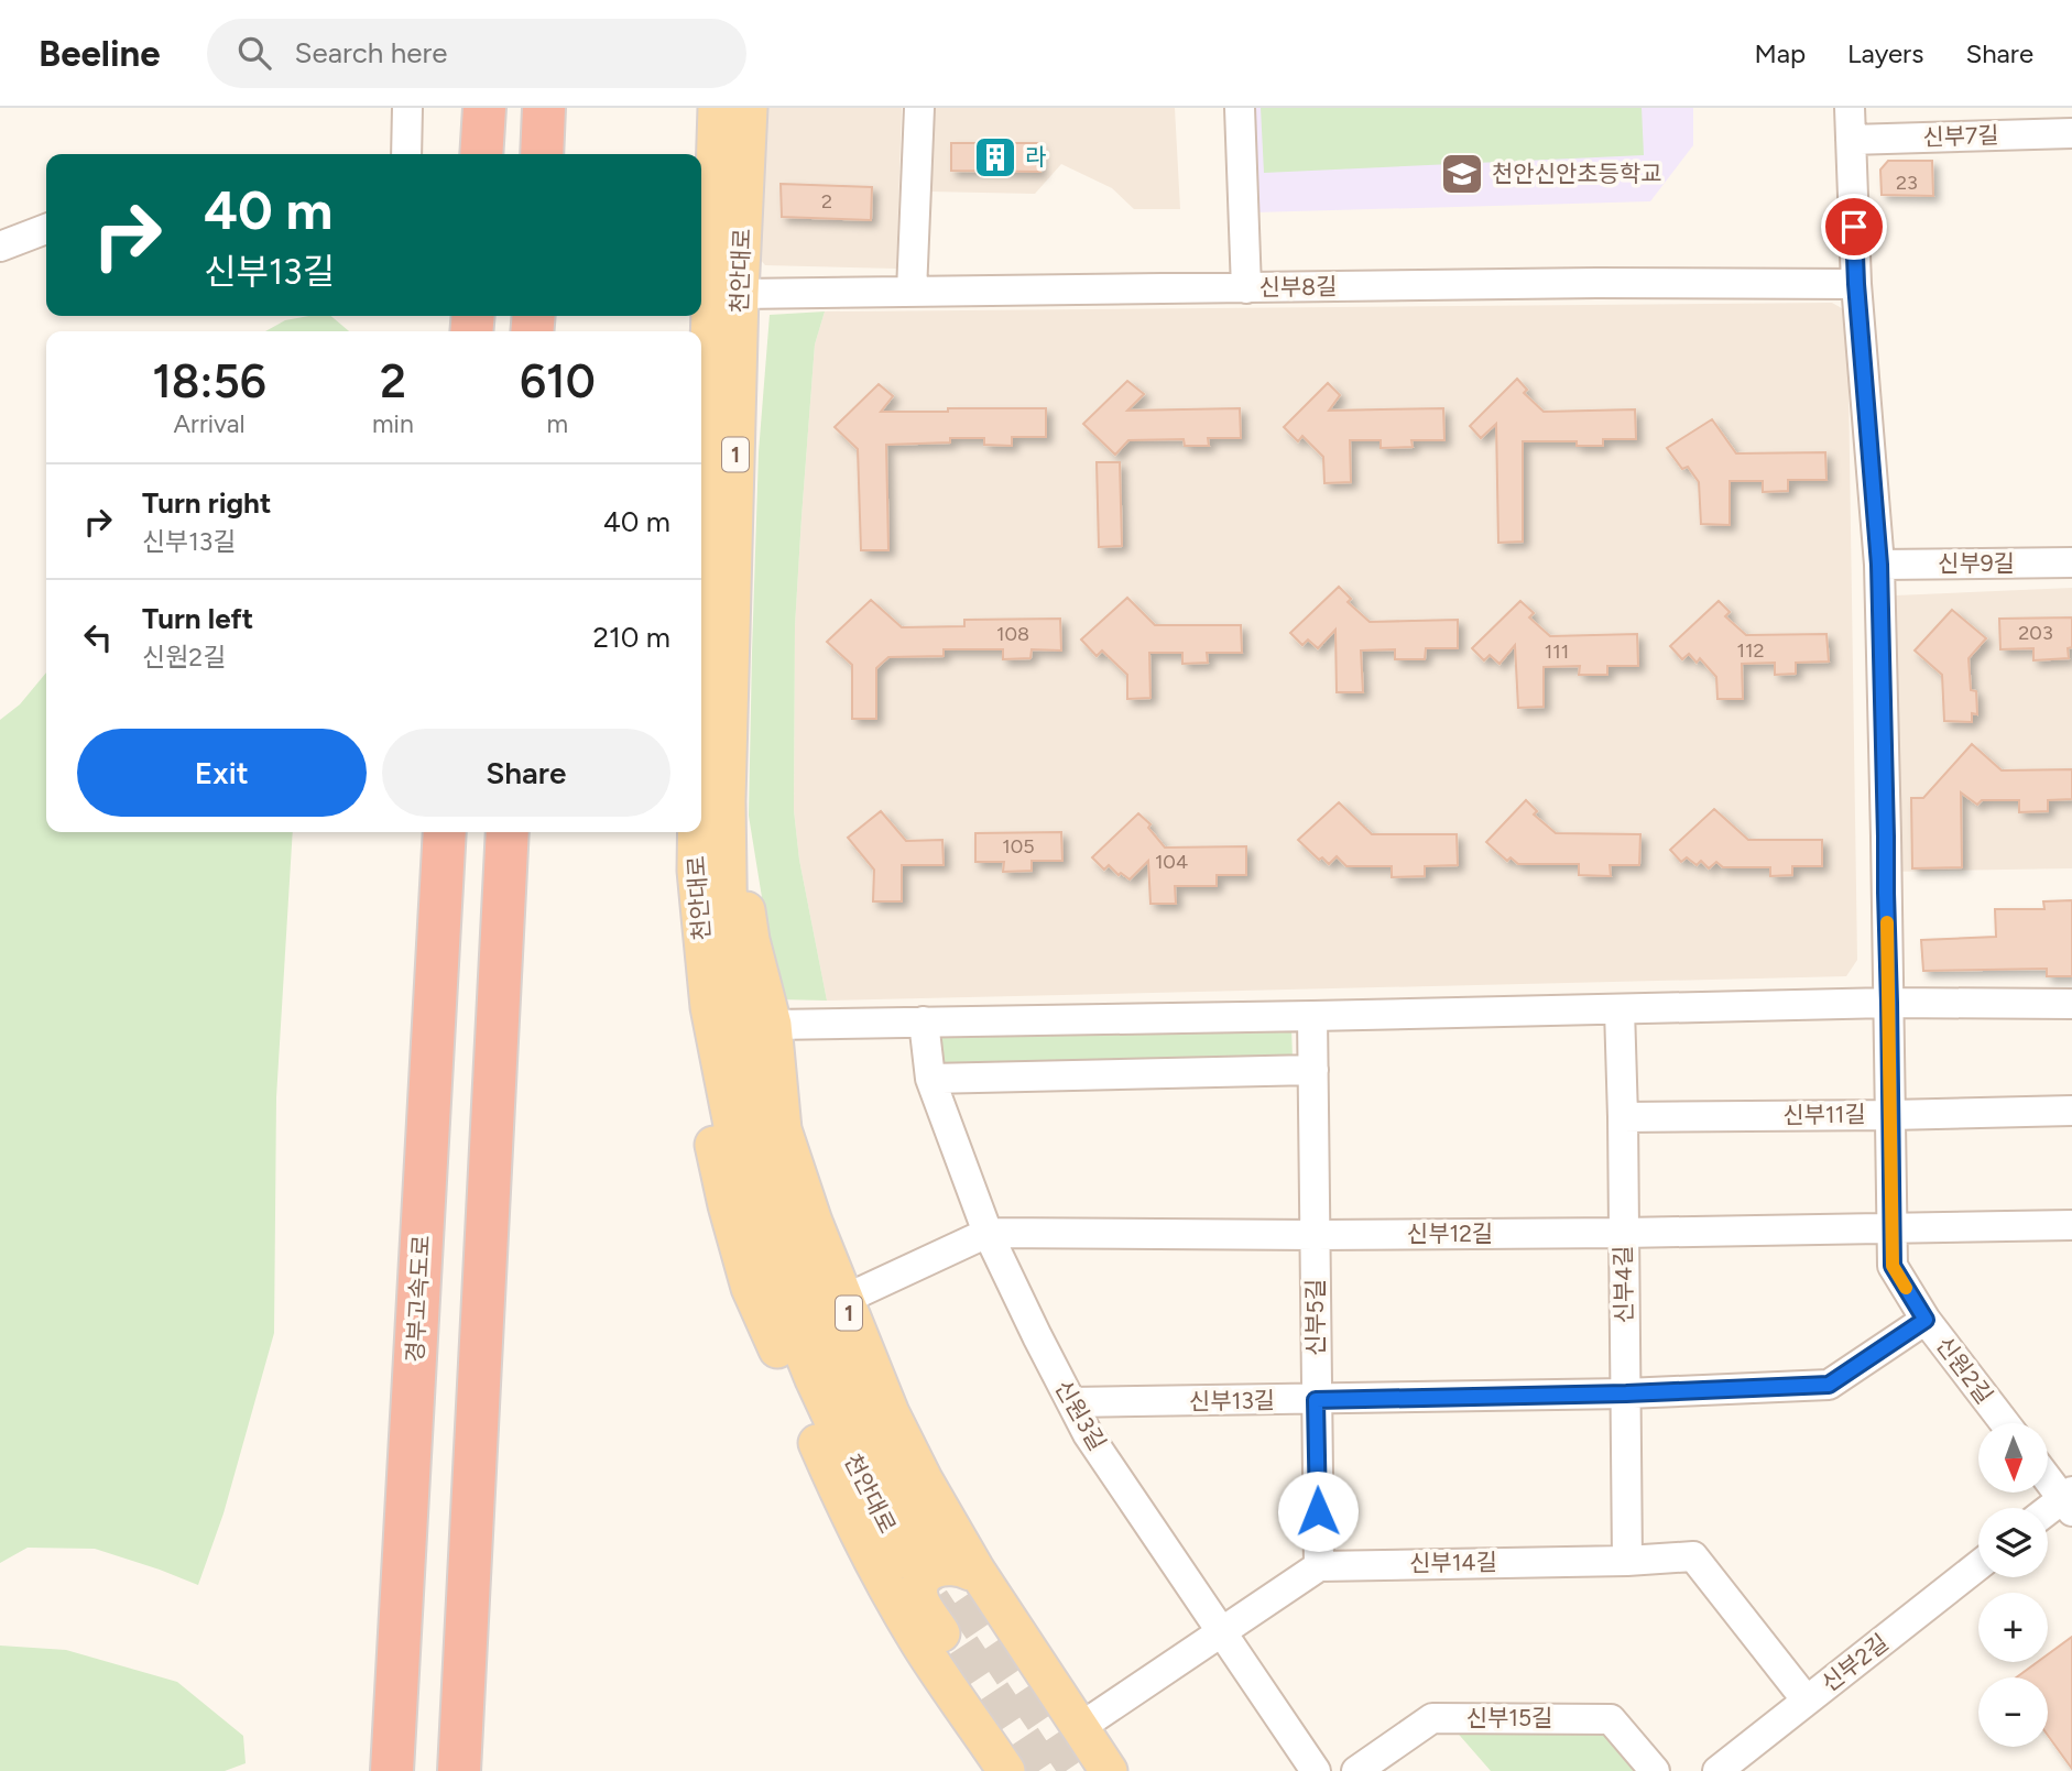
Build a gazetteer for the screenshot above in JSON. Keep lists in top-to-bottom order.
{
  "streets": {
    "highway": ["경부고속도로"],
    "main road": ["천안대로", "1"],
    "street": [
      "신부7길",
      "신부8길",
      "신부9길",
      "신부11길",
      "신부12길",
      "신부4길",
      "신부5길",
      "신원2길",
      "신부13길",
      "신원3길",
      "신부14길",
      "신부2길",
      "신부15길"
    ]
  },
  "crossings": [
    ["신부7길", "신원2길"],
    ["천안대로", "신부8길"],
    ["천안대로", "1"],
    ["신부8길", "신원2길"],
    ["1", "신부12길"],
    ["신부9길", "신원2길"],
    ["신부11길", "신부4길"],
    ["신부11길", "신원2길"],
    ["신부12길", "신부4길"],
    ["신부12길", "신부5길"],
    ["신부12길", "신원2길"],
    ["신부12길", "신원3길"],
    ["신부4길", "신부13길"],
    ["신부4길", "신부14길"],
    ["신부5길", "신부13길"],
    ["신부5길", "신부14길"],
    ["신원2길", "신부13길"],
    ["신부13길", "신원3길"],
    ["신부14길", "신부2길"]
  ],
  "places": {
    "building": ["라"],
    "school or university": ["천안신안초등학교"]
  },
  "house_numbers": [
    "23",
    "2",
    "203",
    "108",
    "112",
    "111",
    "105",
    "104"
  ],
  "north": "bottom",
  "page": {
    "header": "Beeline",
    "search": "Search here",
    "nav": ["Map", "Layers", "Share"],
    "turn": ["40 m", "신부13길"],
    "eta": [
      "18:56",
      "Arrival",
      "2",
      "min",
      "610",
      "m"
    ],
    "list": [
      {
        "name": "Turn right",
        "note": "신부13길",
        "value": "40 m"
      },
      {
        "name": "Turn left",
        "note": "신원2길",
        "value": "210 m"
      }
    ],
    "buttons": ["Exit", "Share"],
    "map_buttons": ["+", "−"]
  }
}
